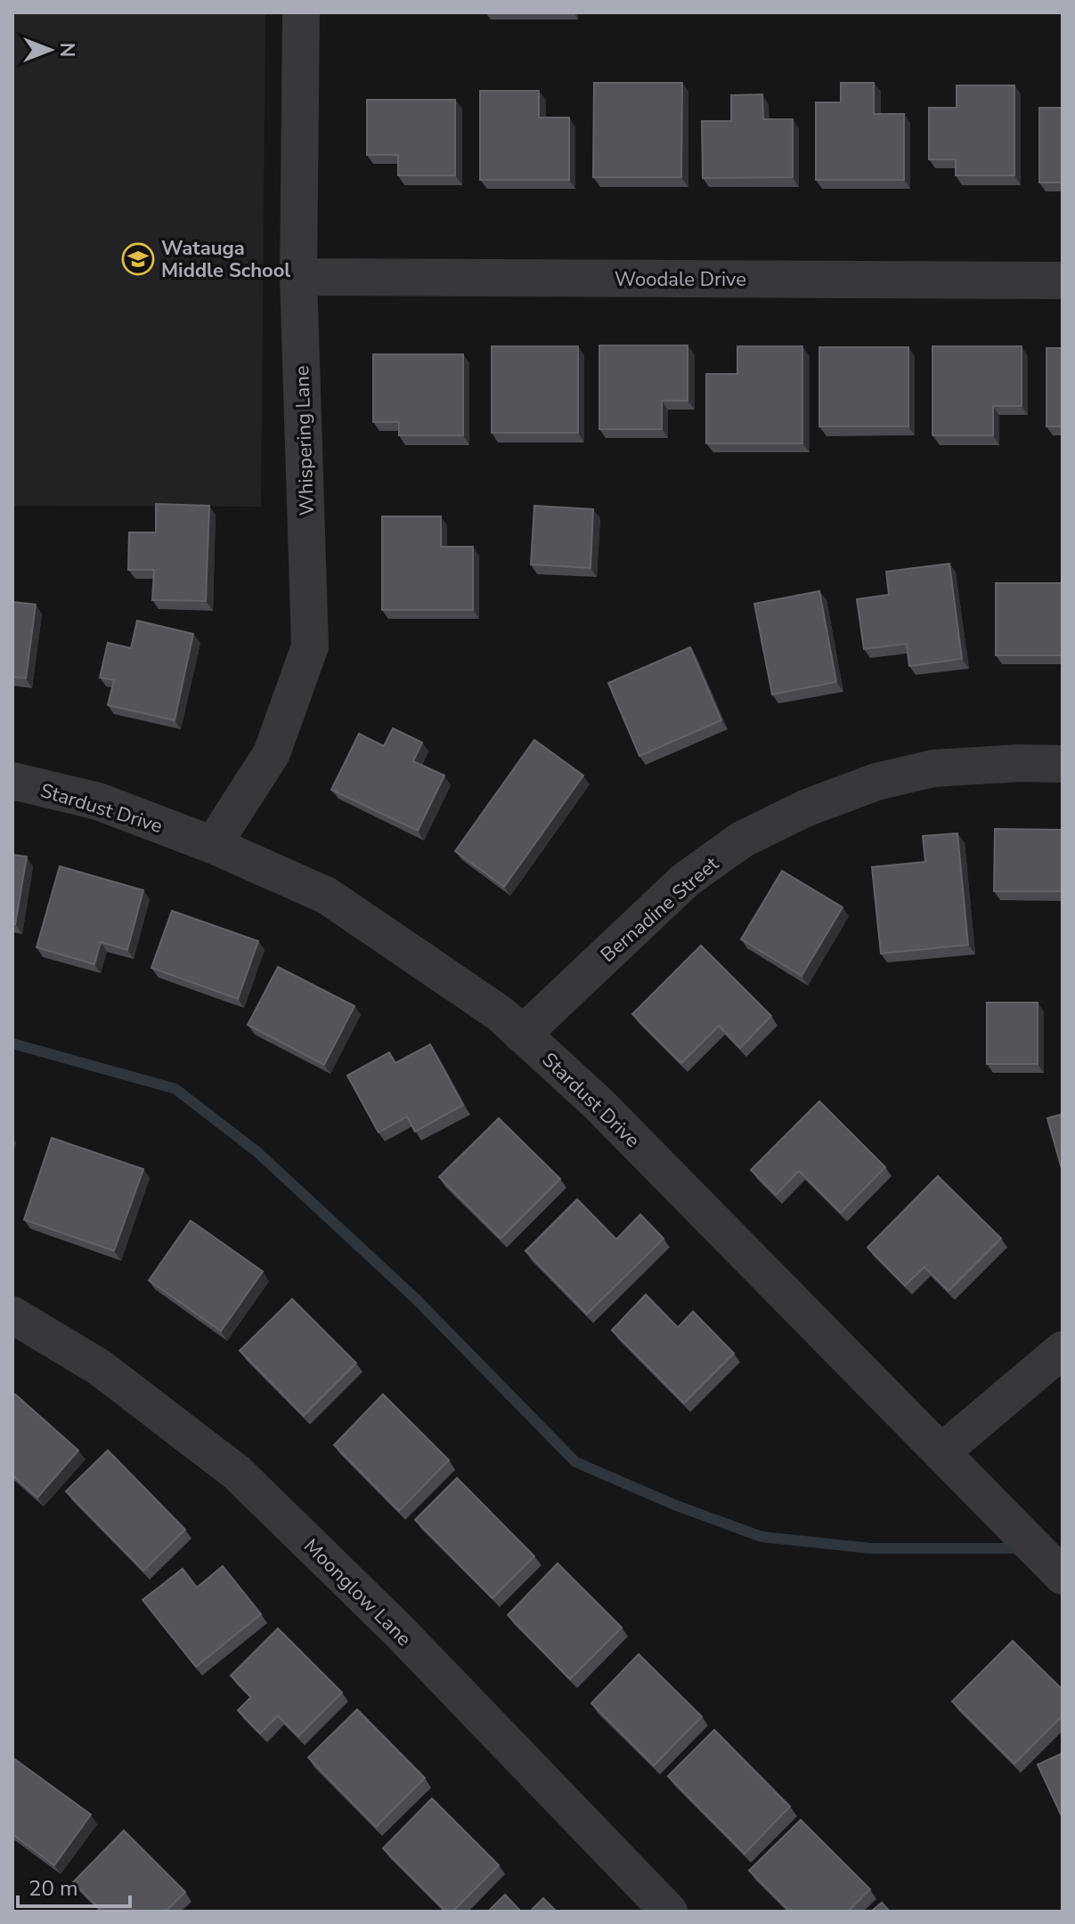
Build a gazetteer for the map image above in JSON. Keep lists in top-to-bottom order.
{
  "streets": {
    "street": [
      "Woodale Drive",
      "Whispering Lane",
      "Stardust Drive",
      "Bernadine Street",
      "Moonglow Lane"
    ]
  },
  "crossings": [
    ["Woodale Drive", "Whispering Lane"],
    ["Whispering Lane", "Stardust Drive"],
    ["Stardust Drive", "Bernadine Street"]
  ],
  "places": {
    "school or university": ["Watauga Middle School"]
  },
  "scale_bar": "20 m",
  "north": "right"
}
